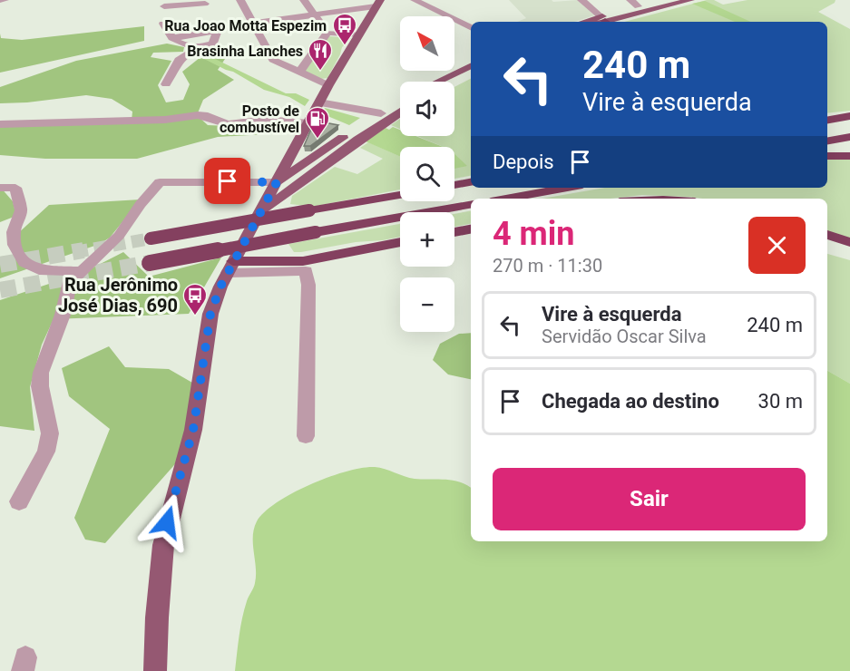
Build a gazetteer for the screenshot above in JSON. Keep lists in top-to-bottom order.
{
  "places": {
    "bus stop": ["Rua Joao Motta Espezim", "Rua Jerônimo José Dias, 690"],
    "restaurant": ["Brasinha Lanches"],
    "fuel station": ["Posto de combustível"]
  },
  "north": "top left",
  "page": {
    "map_buttons": ["+", "−"],
    "turn": ["240 m", "Vire à esquerda"],
    "then": "Depois",
    "heading": ["4 min", "270 m · 11:30"],
    "list": [
      {
        "name": "Vire à esquerda",
        "note": "Servidão Oscar Silva",
        "value": "240 m"
      },
      {
        "name": "Chegada ao destino",
        "value": "30 m"
      }
    ],
    "buttons": "Sair"
  }
}
